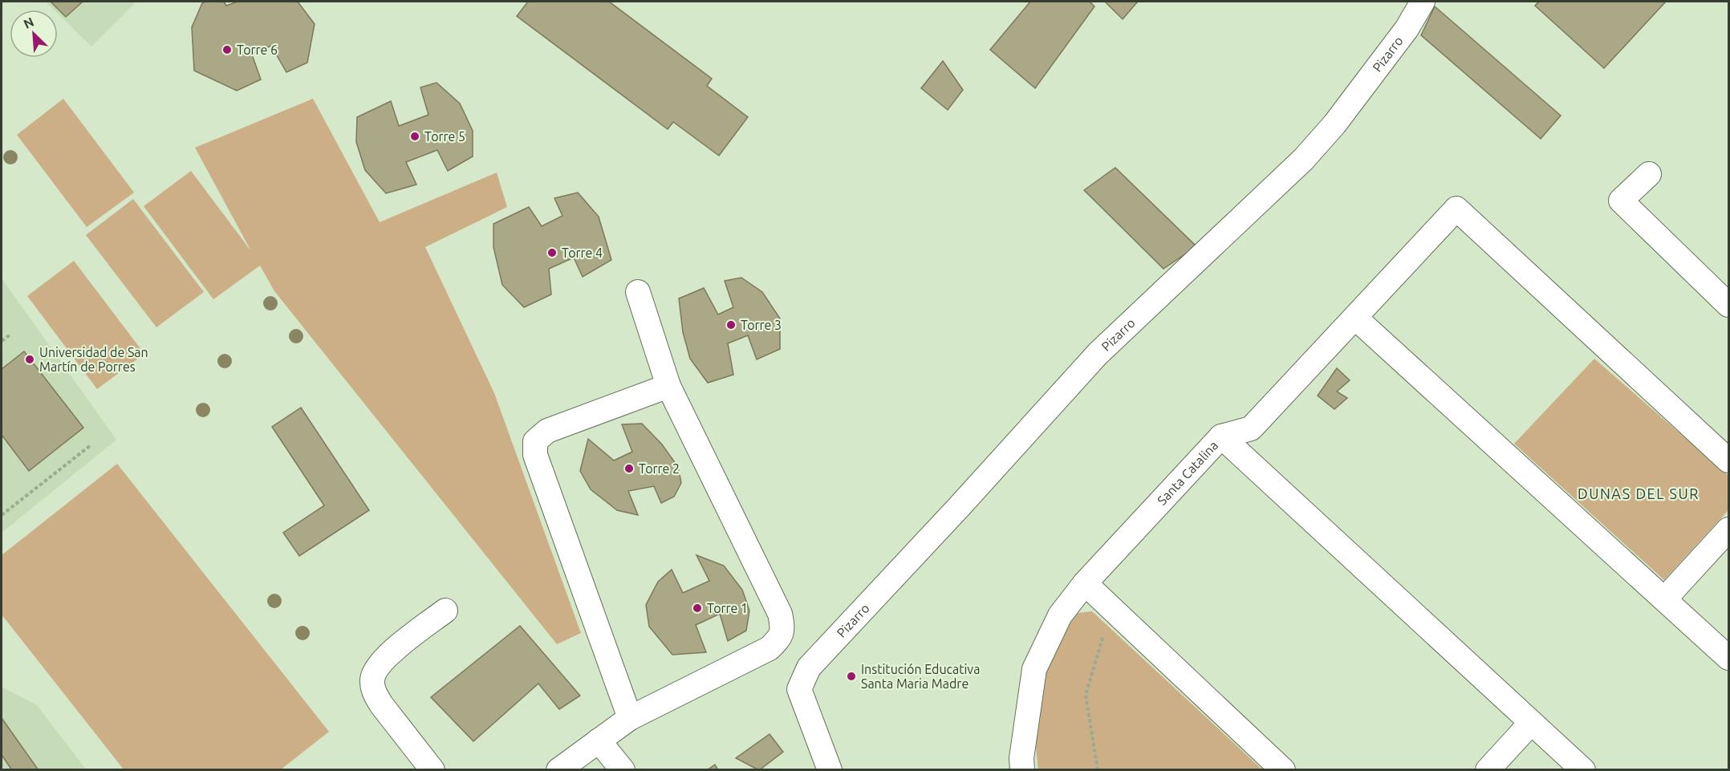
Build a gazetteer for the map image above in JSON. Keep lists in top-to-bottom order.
{
  "streets": {
    "street": ["Pizarro", "Santa Catalina"]
  },
  "districts": ["DUNAS DEL SUR"],
  "places": [
    "Torre 6",
    "Torre 5",
    "Torre 4",
    "Torre 3",
    "Universidad de San Martín de Porres",
    "Torre 2",
    "Torre 1",
    "Institución Educativa Santa Maria Madre"
  ],
  "north": "top left"
}
